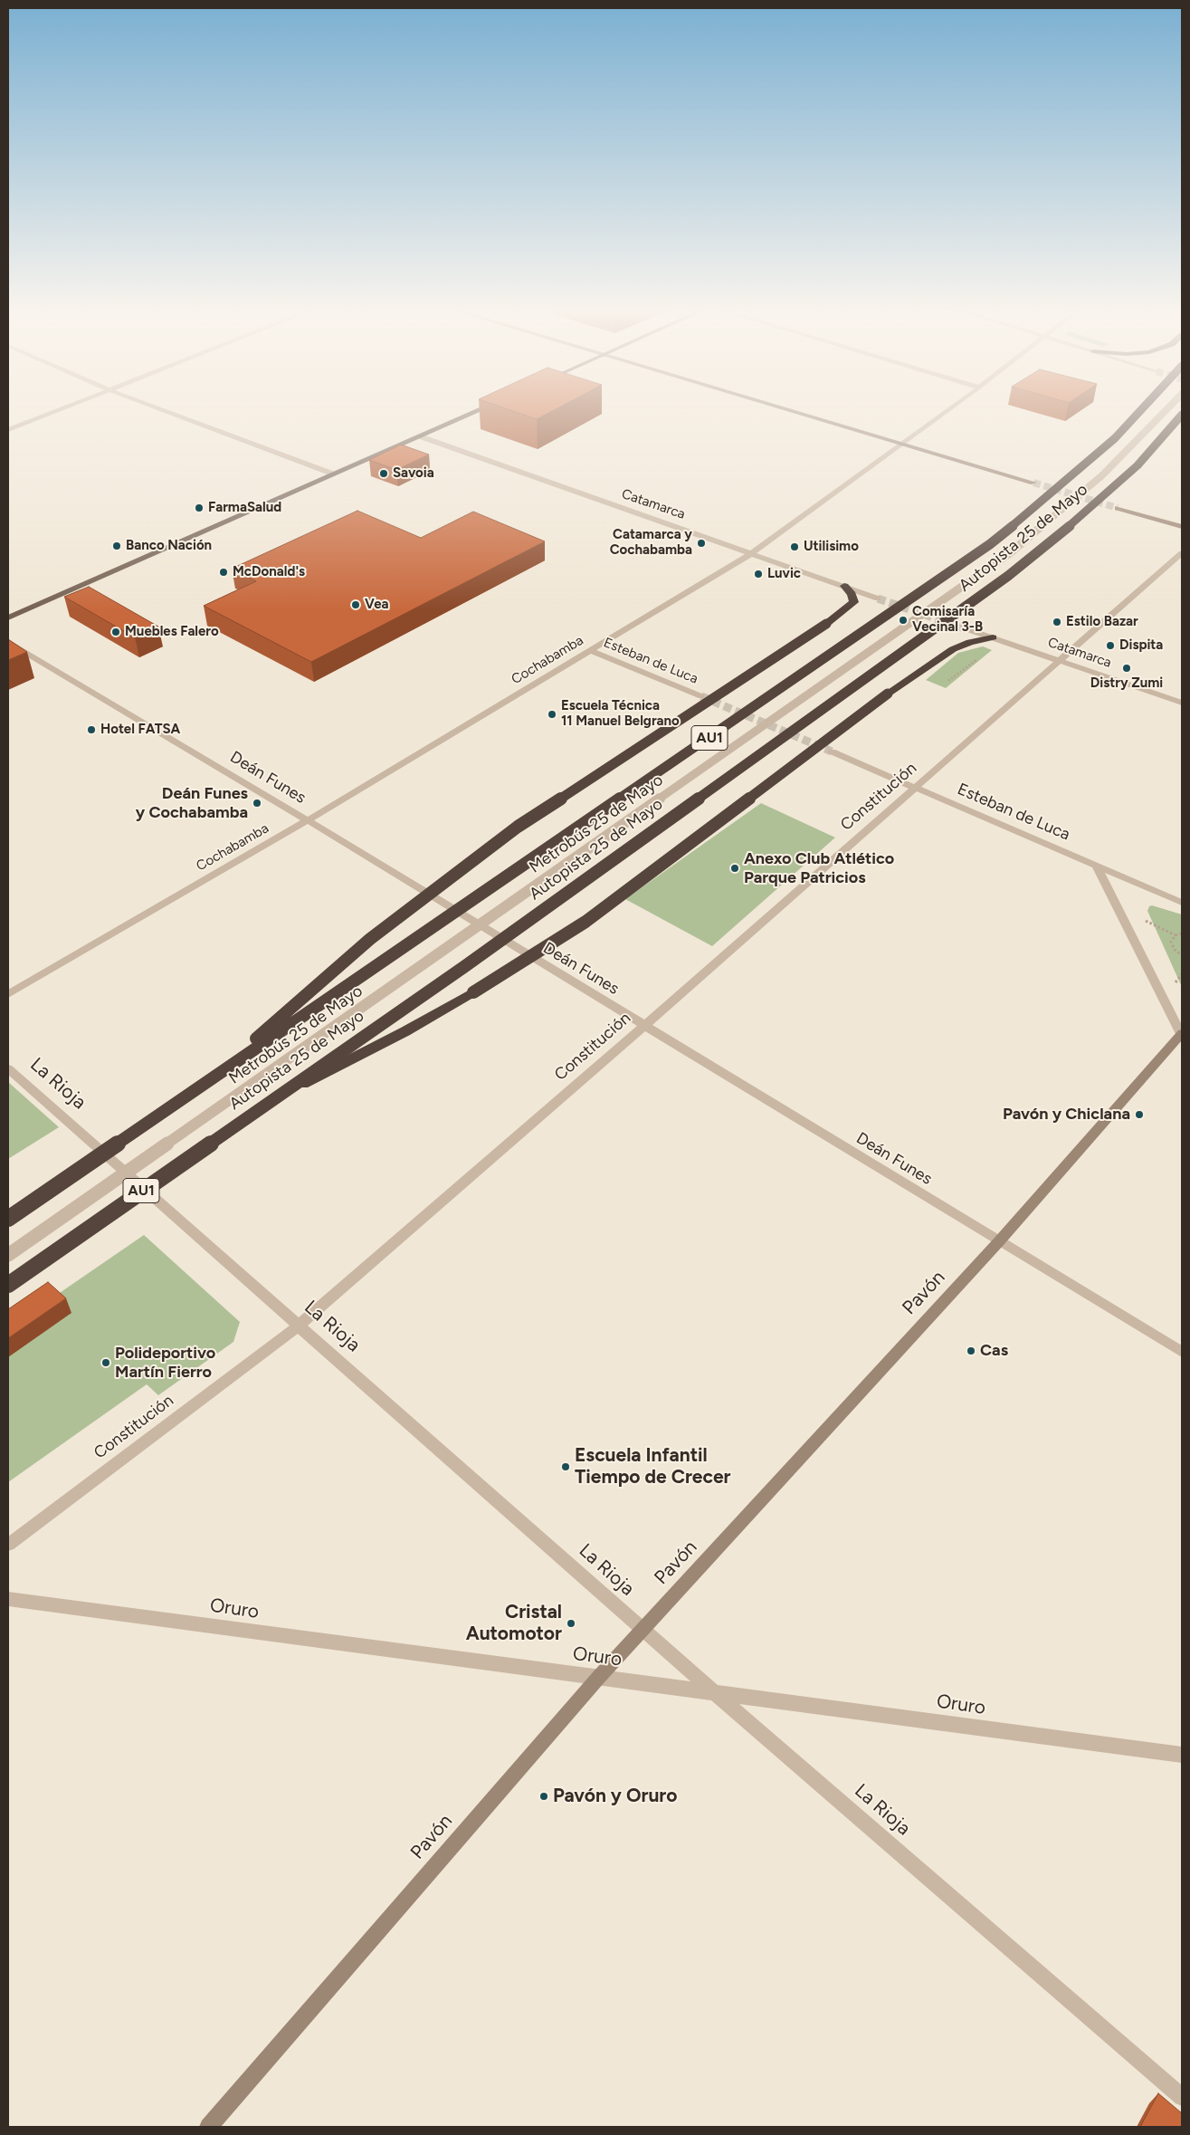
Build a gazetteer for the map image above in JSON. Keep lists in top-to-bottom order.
{
  "streets": {
    "highway": ["Autopista 25 de Mayo", "AU1"],
    "main road": ["Pavón"],
    "street": [
      "Catamarca",
      "Cochabamba",
      "Esteban de Luca",
      "Deán Funes",
      "Constitución",
      "Metrobús 25 de Mayo",
      "La Rioja",
      "Oruro"
    ]
  },
  "crossings": [
    ["Catamarca", "Cochabamba"],
    ["Catamarca", "Constitución"],
    ["Cochabamba", "Esteban de Luca"],
    ["Cochabamba", "Deán Funes"],
    ["Esteban de Luca", "Constitución"],
    ["Deán Funes", "Constitución"],
    ["Deán Funes", "Pavón"],
    ["Constitución", "La Rioja"],
    ["La Rioja", "Pavón"],
    ["La Rioja", "Oruro"],
    ["Pavón", "Oruro"]
  ],
  "places": [
    "Savoia",
    "FarmaSalud",
    "Catamarca y Cochabamba",
    "Banco Nación",
    "Utilisimo",
    "McDonald's",
    "Luvic",
    "Vea",
    "Comisaría Vecinal 3-B",
    "Estilo Bazar",
    "Muebles Falero",
    "Dispita",
    "Distry Zumi",
    "Escuela Técnica 11 Manuel Belgrano",
    "Hotel FATSA",
    "Deán Funes y Cochabamba",
    "Anexo Club Atlético Parque Patricios",
    "Pavón y Chiclana",
    "Cas",
    "Polideportivo Martín Fierro",
    "Escuela Infantil Tiempo de Crecer",
    "Cristal Automotor",
    "Pavón y Oruro"
  ]
}
